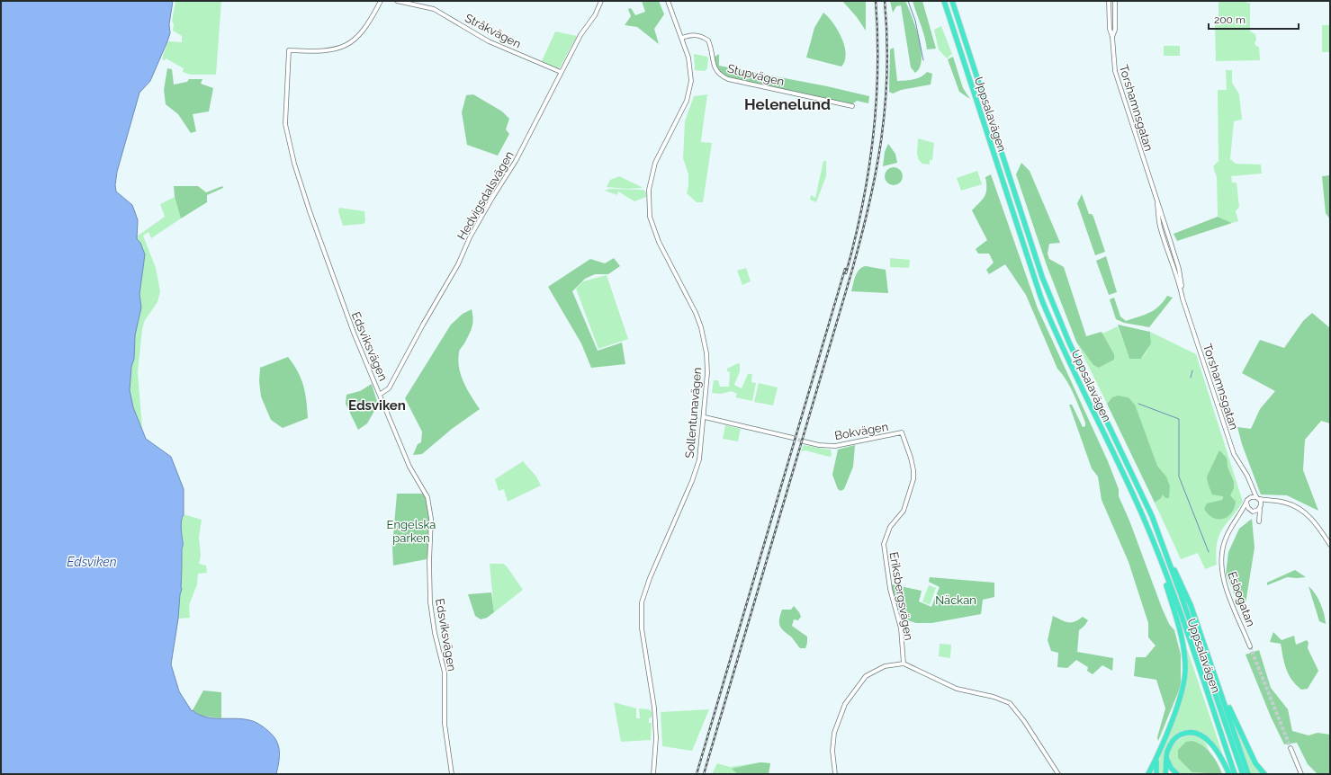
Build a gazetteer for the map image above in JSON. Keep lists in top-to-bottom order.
{
  "streets": {
    "highway": ["Uppsalavägen"],
    "street": [
      "Stråkvägen",
      "Stupvägen",
      "Torshamnsgatan",
      "Hedvigsdalsvägen",
      "Edsviksvägen",
      "Sollentunavägen",
      "Bokvägen",
      "Eriksbergsvägen",
      "Esbogatan"
    ]
  },
  "crossings": [
    ["Stråkvägen", "Hedvigsdalsvägen"],
    ["Stupvägen", "Sollentunavägen"],
    ["Torshamnsgatan", "Esbogatan"],
    ["Hedvigsdalsvägen", "Edsviksvägen"],
    ["Bokvägen", "Eriksbergsvägen"]
  ],
  "districts": ["Helenelund", "Edsviken"],
  "water": ["Edsviken"],
  "parks": ["Engelska parken", "Näckan"],
  "scale_bar": "200 m"
}
